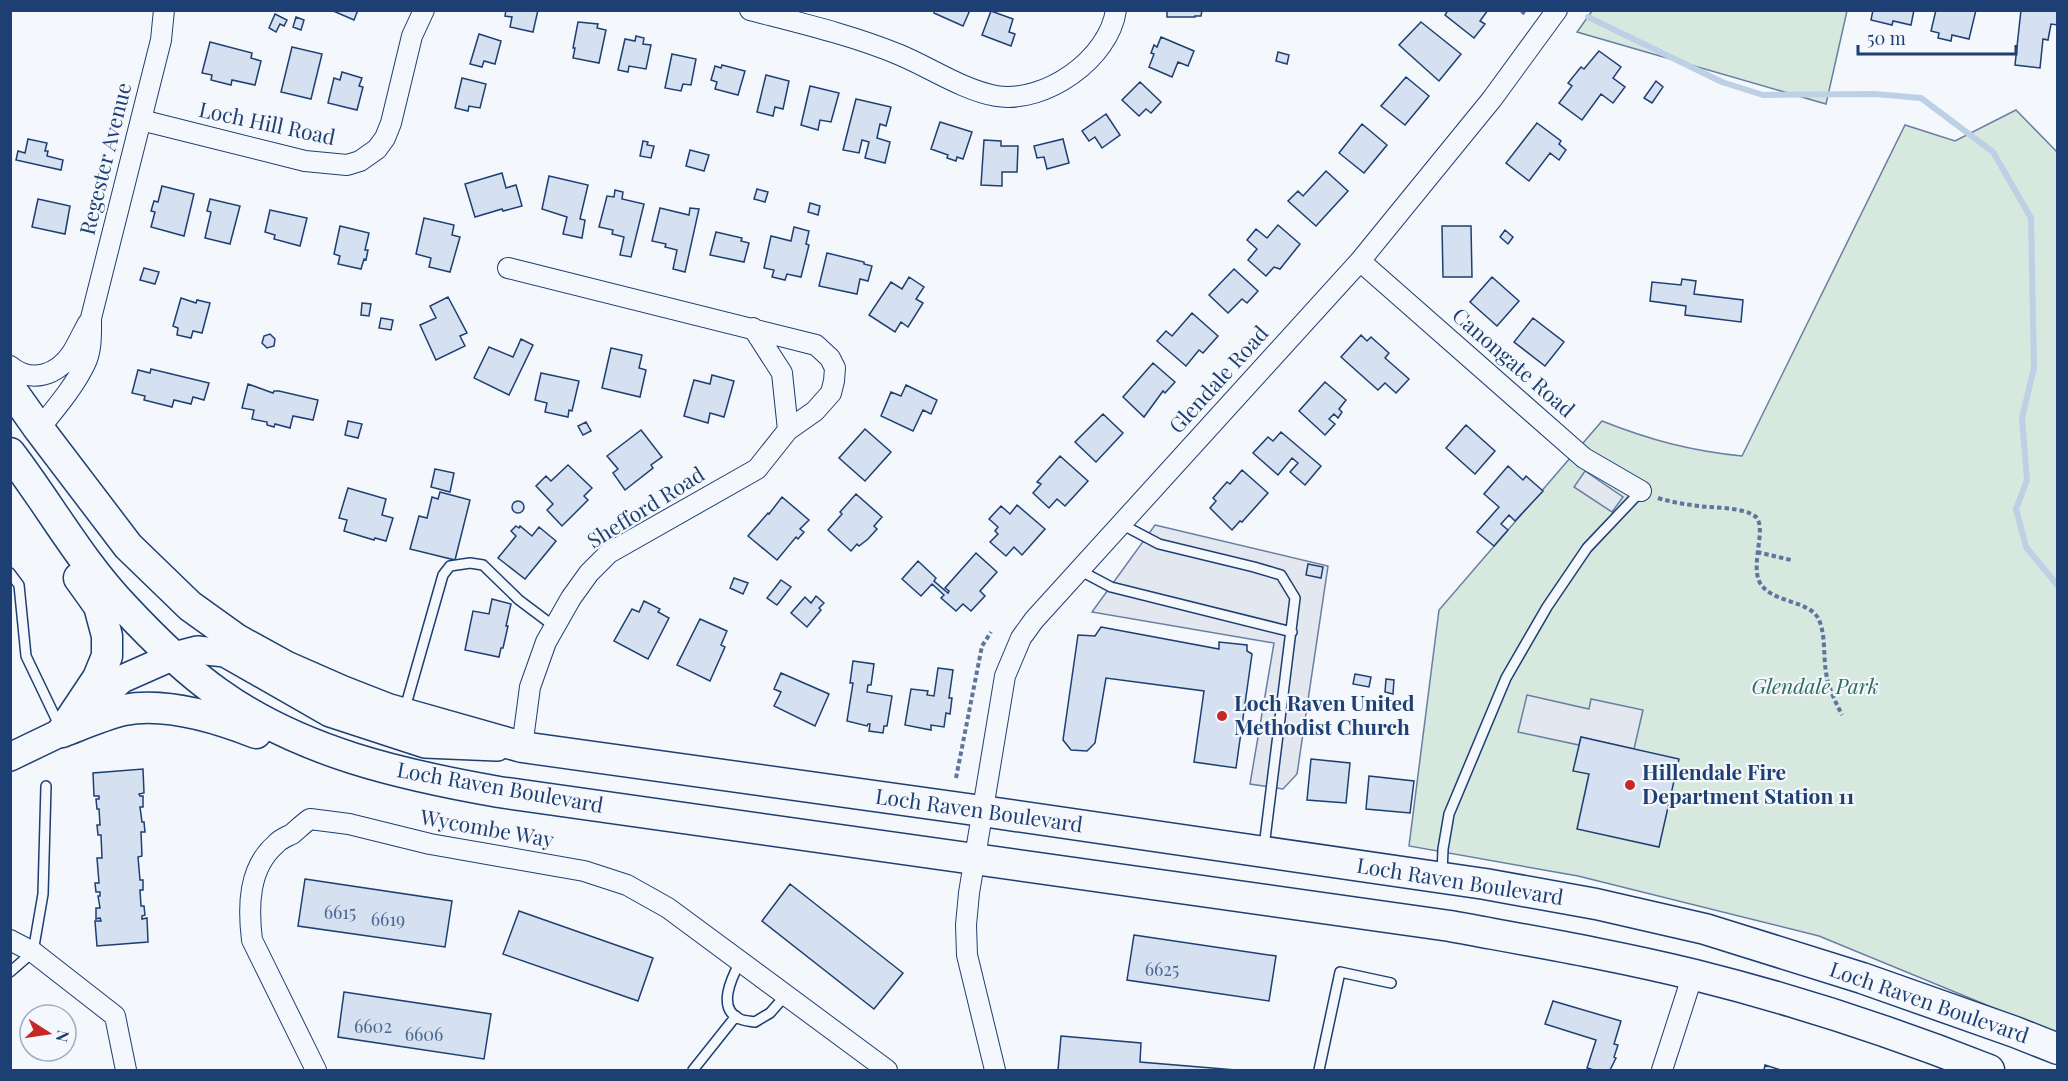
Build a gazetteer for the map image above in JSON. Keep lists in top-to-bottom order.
{
  "streets": {
    "main road": ["Loch Raven Boulevard"],
    "street": [
      "Loch Hill Road",
      "Regester Avenue",
      "Canongate Road",
      "Glendale Road",
      "Shefford Road",
      "Wycombe Way"
    ]
  },
  "crossings": [
    ["Loch Hill Road", "Regester Avenue"],
    ["Regester Avenue", "Loch Raven Boulevard"],
    ["Canongate Road", "Glendale Road"],
    ["Glendale Road", "Loch Raven Boulevard"],
    ["Shefford Road", "Loch Raven Boulevard"]
  ],
  "parks": ["Glendale Park"],
  "places": ["Loch Raven United Methodist Church", "Hillendale Fire Department Station 11"],
  "house_numbers": [
    "6615",
    "6619",
    "6625",
    "6602",
    "6606"
  ],
  "scale_bar": "50 m",
  "north": "right"
}
